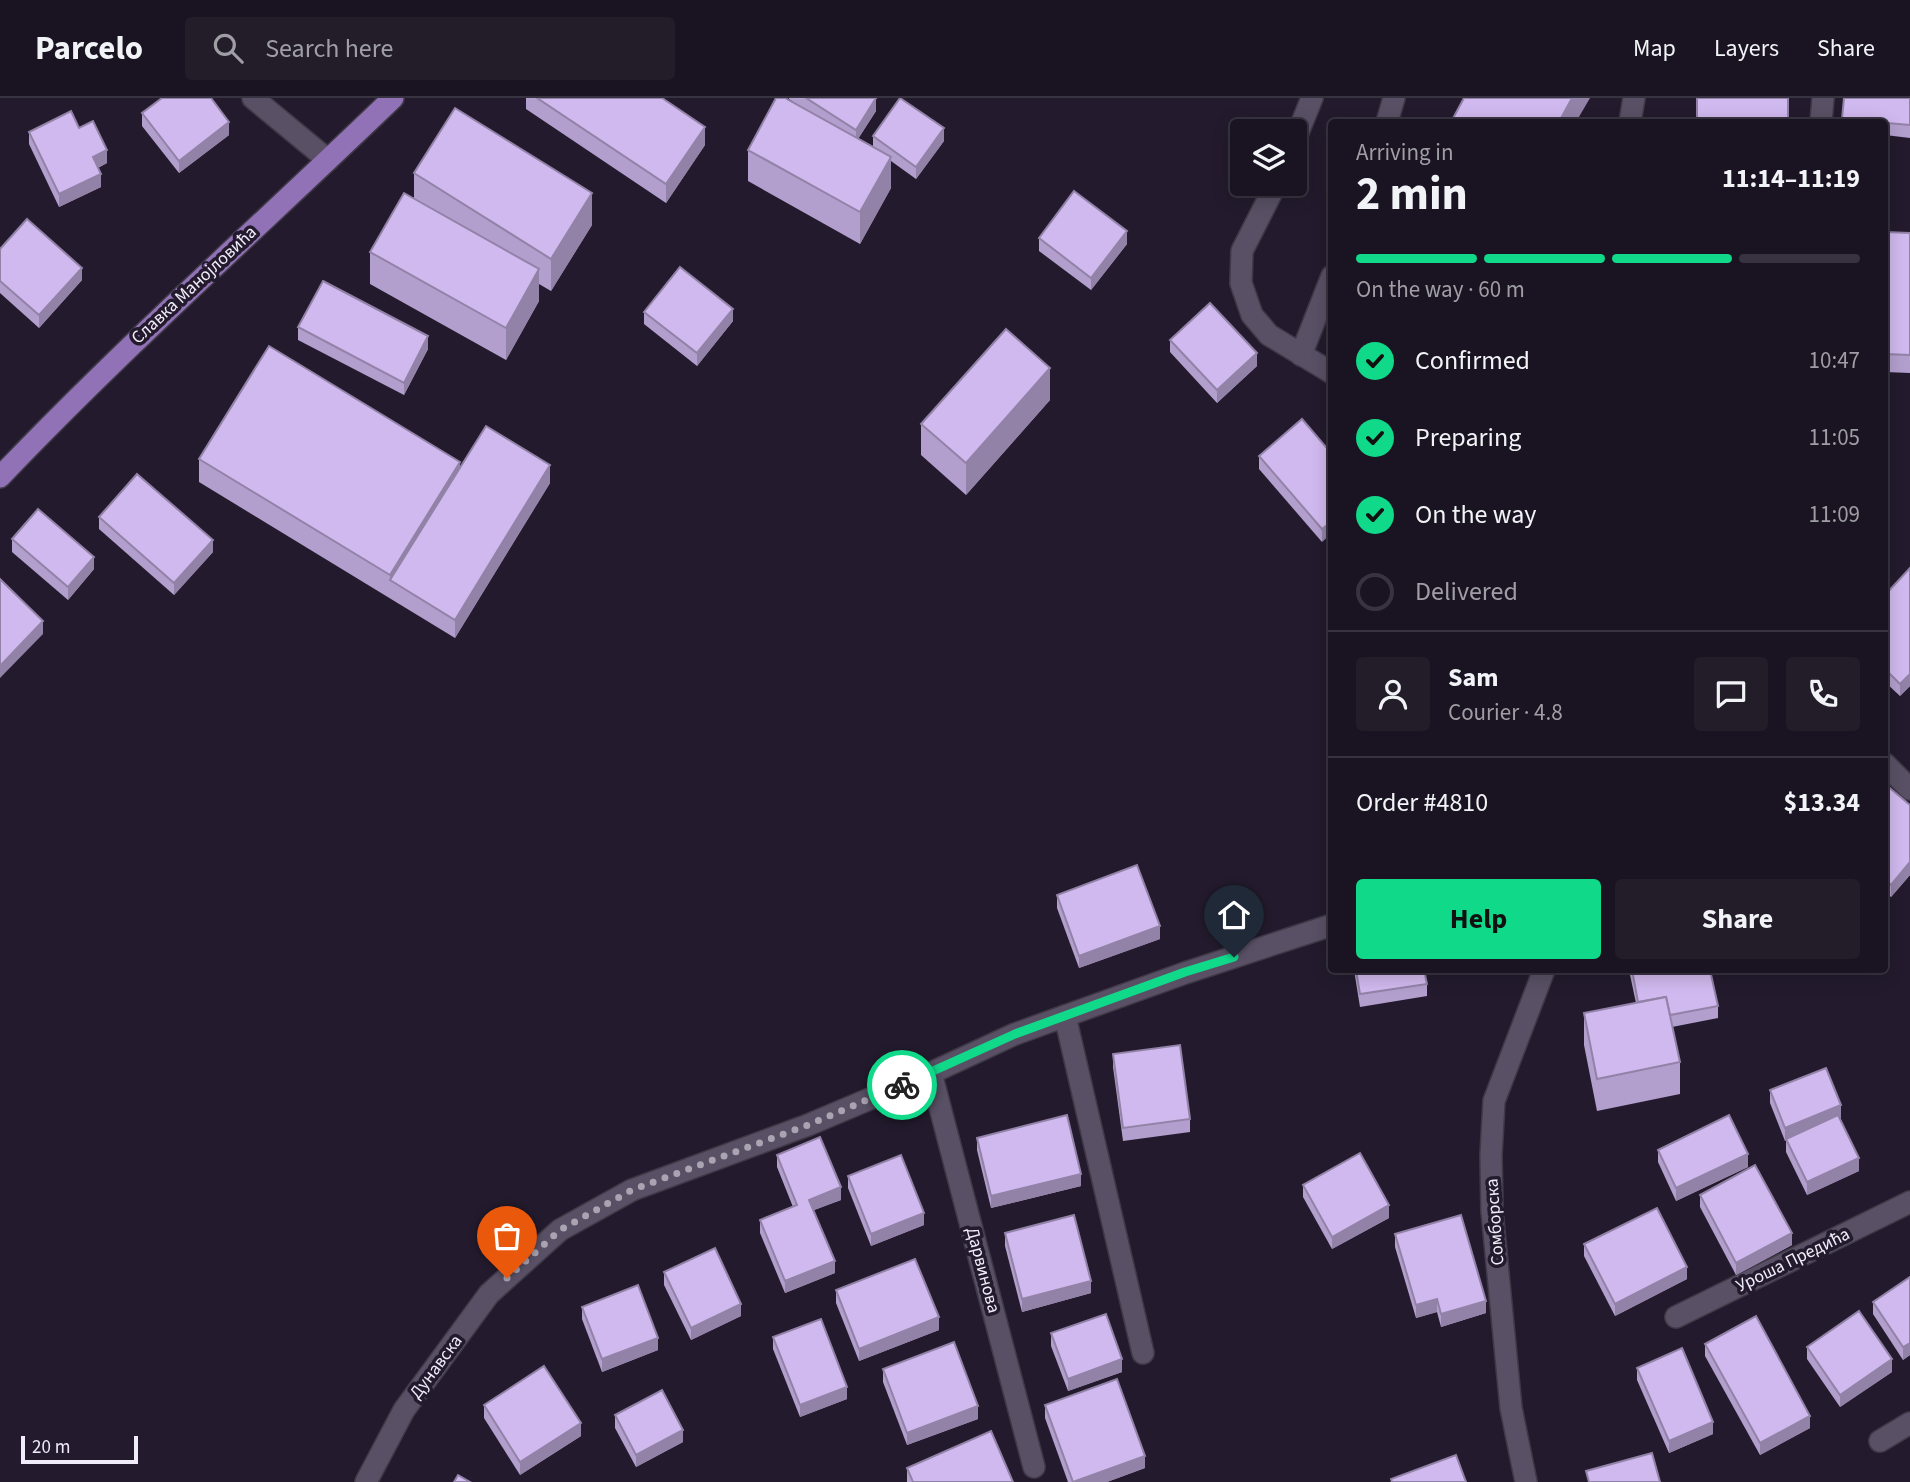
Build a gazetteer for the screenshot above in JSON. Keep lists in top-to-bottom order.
{
  "streets": {
    "main road": ["Славка Манојловића"],
    "street": [
      "Сомборска",
      "Уроша Предића",
      "Дарвинова",
      "Дунавска"
    ]
  },
  "crossings": [
    ["Дарвинова", "Дунавска"]
  ],
  "scale_bar": "20 m",
  "page": {
    "header": "Parcelo",
    "search": "Search here",
    "nav": ["Map", "Layers", "Share"],
    "heading": ["2 min", "Arriving in", "11:14–11:19"],
    "panel": [
      "Sam",
      "Courier · 4.8",
      "Order #4810",
      "$13.34"
    ],
    "bar": "On the way · 60 m",
    "list": [
      ["Confirmed", "10:47"],
      ["Preparing", "11:05"],
      ["On the way", "11:09"],
      "Delivered"
    ],
    "buttons": ["Help", "Share"],
    "scale": "20 m"
  }
}
